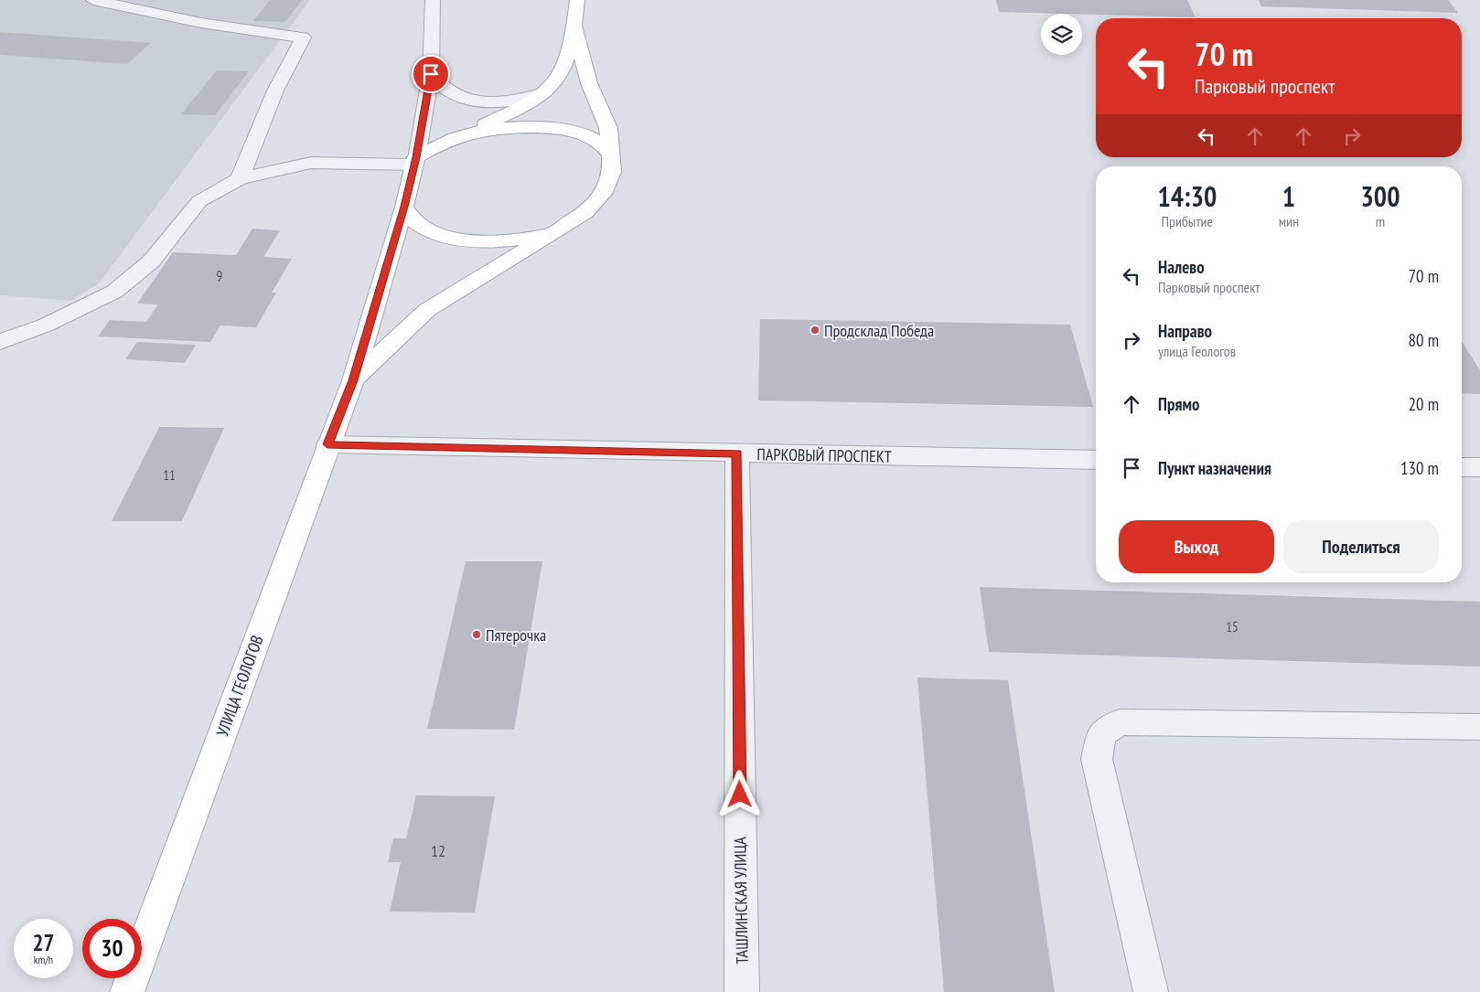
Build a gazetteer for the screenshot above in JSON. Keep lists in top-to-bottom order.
{
  "streets": {
    "main road": ["УЛИЦА ГЕОЛОГОВ"],
    "street": ["ПАРКОВЫЙ ПРОСПЕКТ", "ТАШЛИНСКАЯ УЛИЦА"]
  },
  "crossings": [
    ["ПАРКОВЫЙ ПРОСПЕКТ", "УЛИЦА ГЕОЛОГОВ"],
    ["ПАРКОВЫЙ ПРОСПЕКТ", "ТАШЛИНСКАЯ УЛИЦА"]
  ],
  "places": ["Продсклад Победа", "Пятерочка"],
  "house_numbers": [
    "9",
    "11",
    "15",
    "12"
  ],
  "page": {
    "turn": ["70 m", "Парковый проспект"],
    "eta": [
      "14:30",
      "Прибытие",
      "1",
      "мин",
      "300",
      "m"
    ],
    "list": [
      {
        "name": "Налево",
        "note": "Парковый проспект",
        "value": "70 m"
      },
      {
        "name": "Направо",
        "note": "улица Геологов",
        "value": "80 m"
      },
      {
        "name": "Прямо",
        "value": "20 m"
      },
      {
        "name": "Пункт назначения",
        "value": "130 m"
      }
    ],
    "buttons": ["Выход", "Поделиться"],
    "speed": "27 km/h",
    "limit": "30"
  }
}
